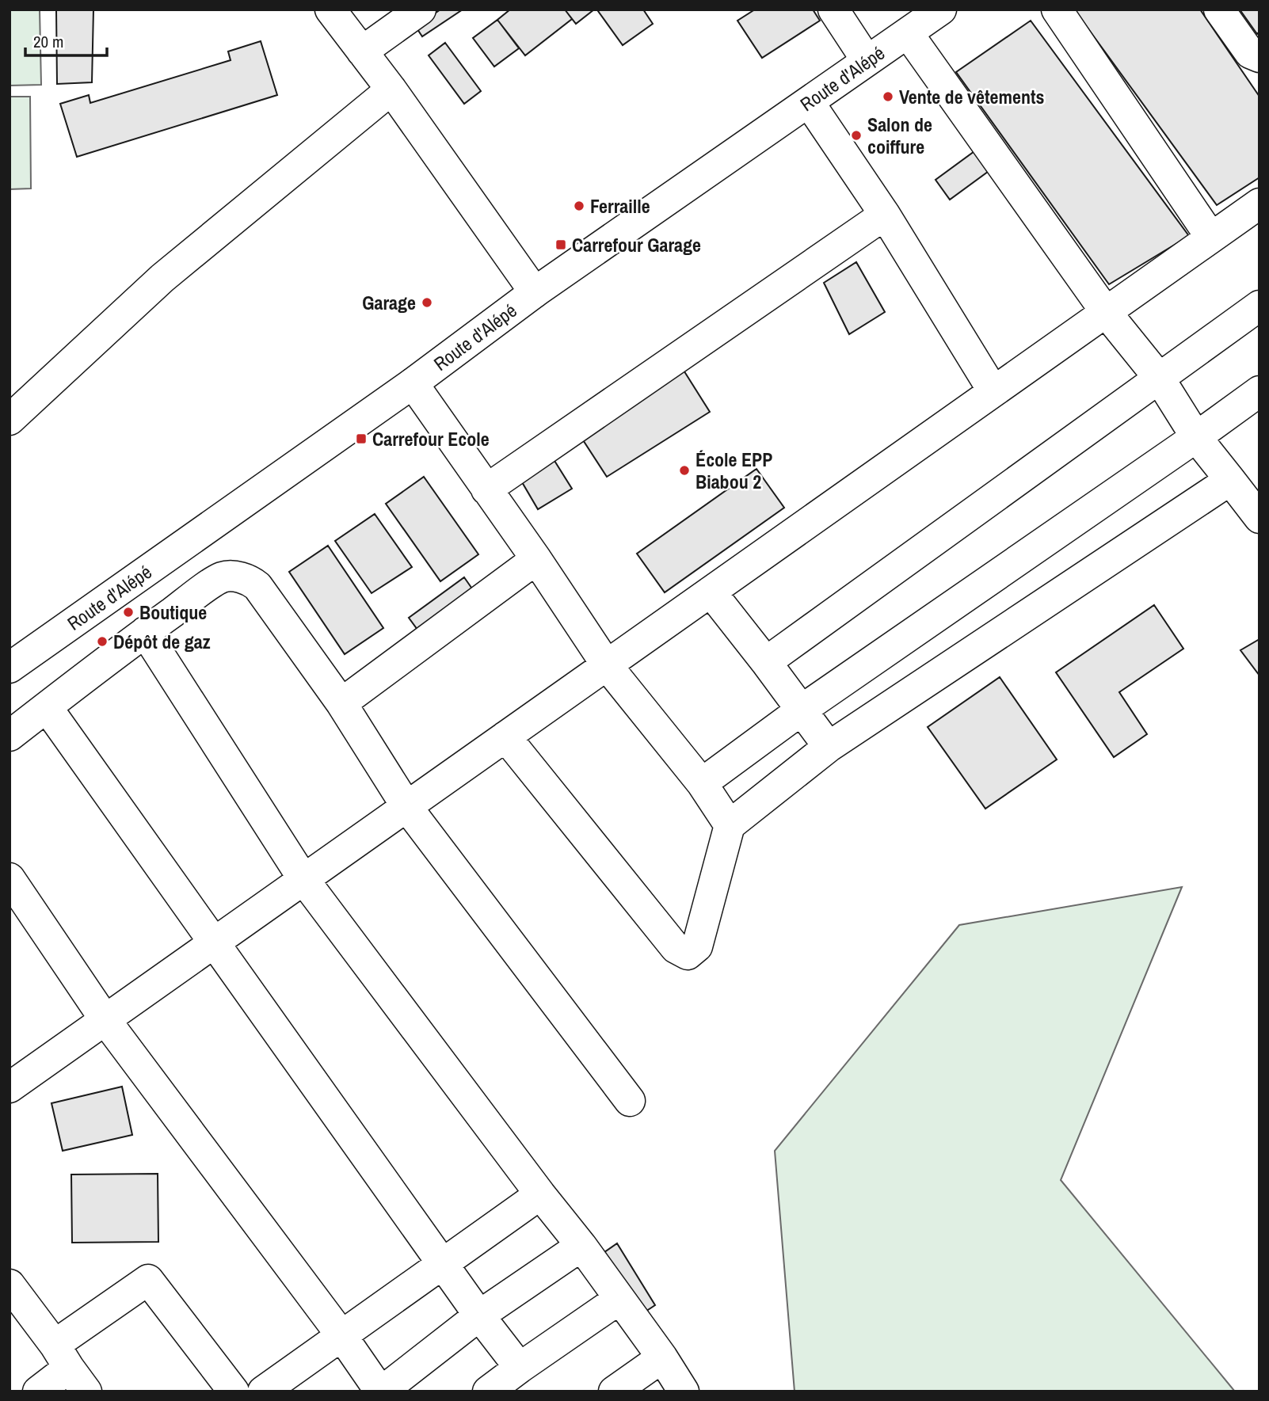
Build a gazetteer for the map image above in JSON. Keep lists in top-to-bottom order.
{
  "streets": {
    "street": ["Route d'Alépé"]
  },
  "places": {
    "other": [
      "Vente de vêtements",
      "Salon de coiffure",
      "Ferraille",
      "Garage",
      "École EPP Biabou 2",
      "Boutique",
      "Dépôt de gaz"
    ],
    "transit": ["Carrefour Garage", "Carrefour Ecole"]
  },
  "scale_bar": "20 m"
}
